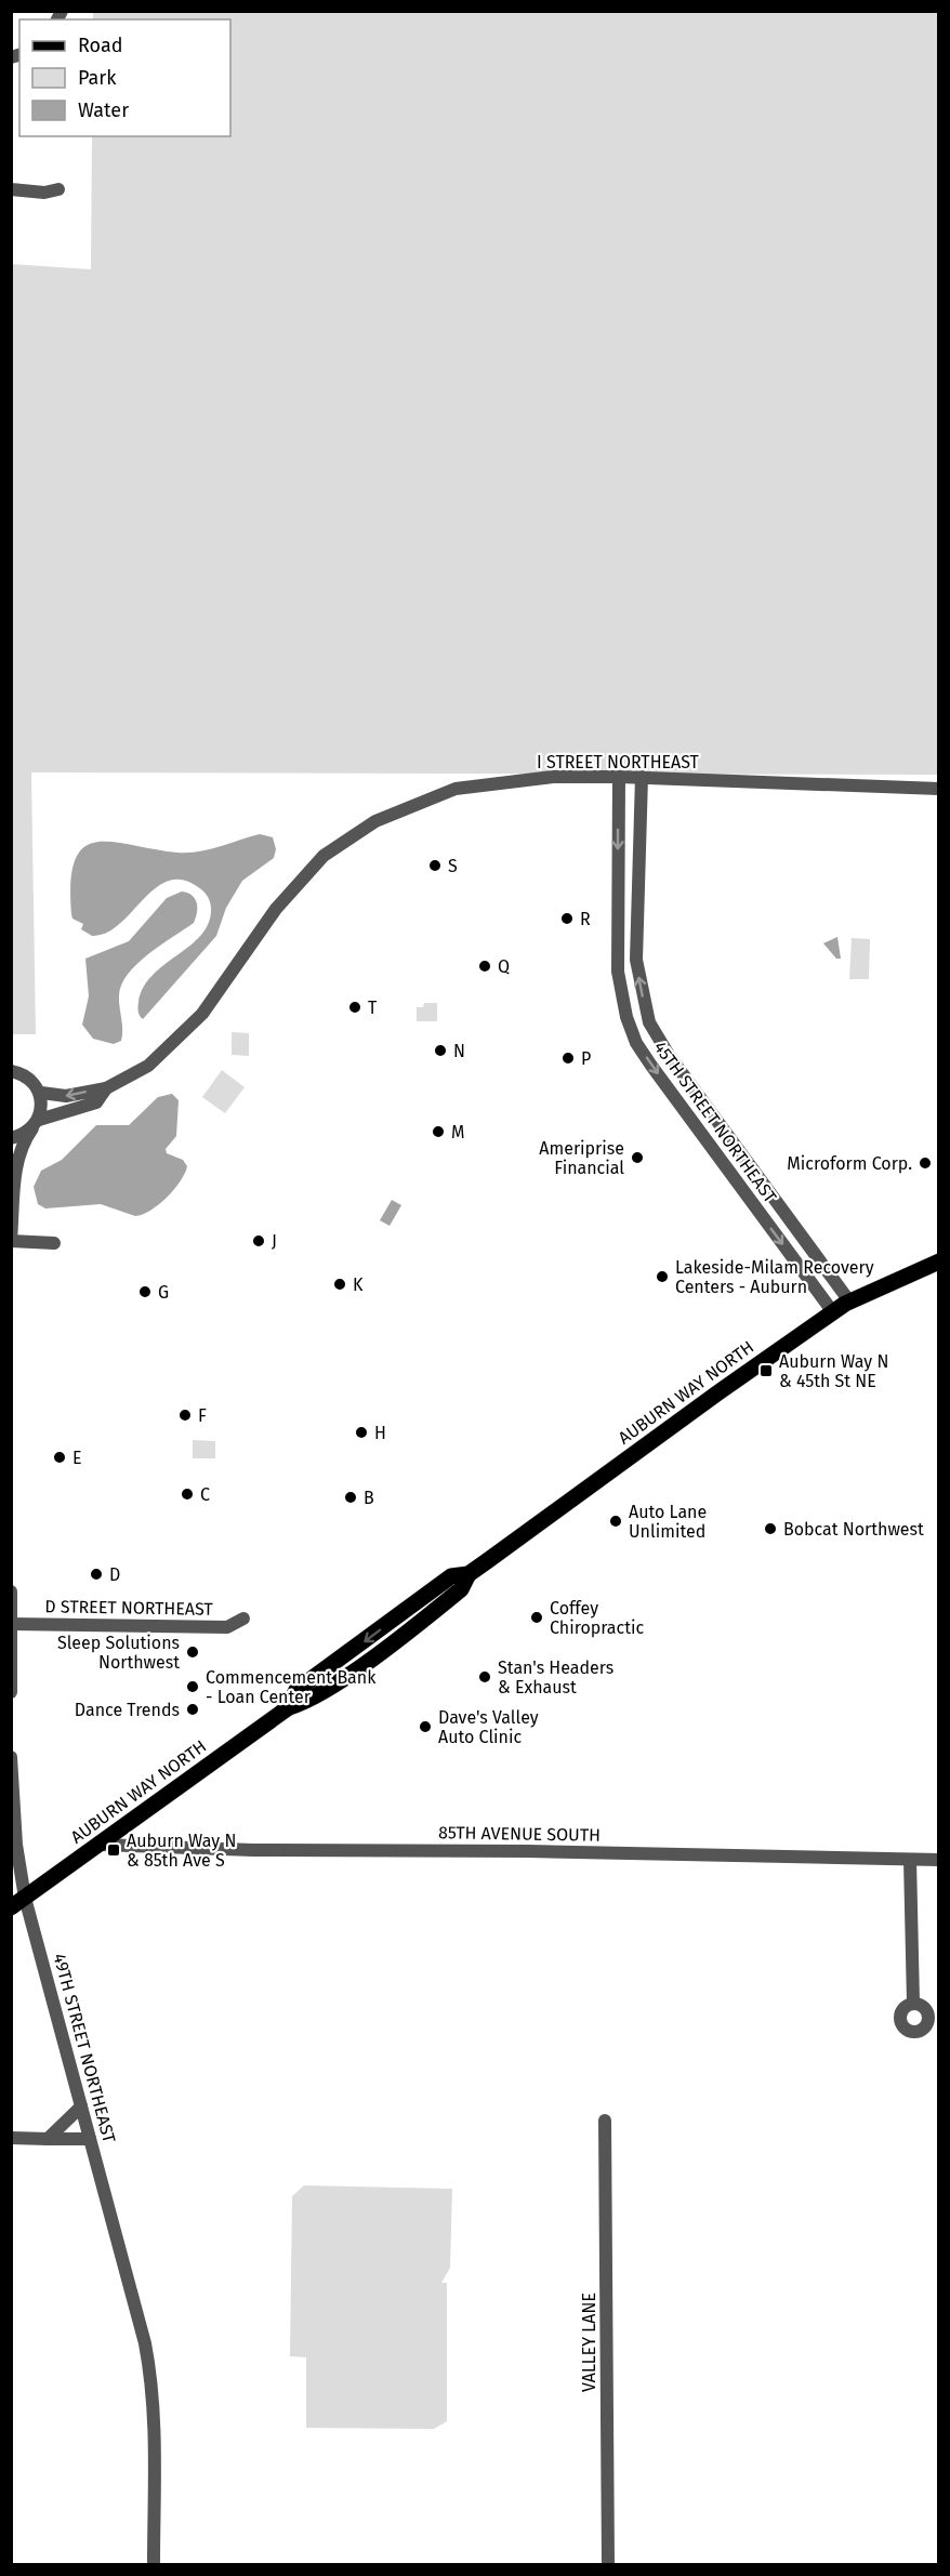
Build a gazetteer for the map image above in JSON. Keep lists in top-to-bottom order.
{
  "streets": {
    "main road": ["AUBURN WAY NORTH"],
    "street": [
      "I STREET NORTHEAST",
      "45TH STREET NORTHEAST",
      "D STREET NORTHEAST",
      "85TH AVENUE SOUTH",
      "49TH STREET NORTHEAST",
      "VALLEY LANE"
    ]
  },
  "crossings": [
    ["I STREET NORTHEAST", "45TH STREET NORTHEAST"],
    ["45TH STREET NORTHEAST", "AUBURN WAY NORTH"],
    ["AUBURN WAY NORTH", "85TH AVENUE SOUTH"],
    ["AUBURN WAY NORTH", "49TH STREET NORTHEAST"]
  ],
  "places": {
    "other": [
      "S",
      "R",
      "Q",
      "T",
      "N",
      "P",
      "M",
      "Ameriprise Financial",
      "Microform Corp.",
      "J",
      "Lakeside-Milam Recovery Centers - Auburn",
      "K",
      "G",
      "F",
      "H",
      "E",
      "C",
      "B",
      "Auto Lane Unlimited",
      "Bobcat Northwest",
      "D",
      "Coffey Chiropractic",
      "Sleep Solutions Northwest",
      "Stan's Headers & Exhaust",
      "Commencement Bank - Loan Center",
      "Dance Trends",
      "Dave's Valley Auto Clinic"
    ],
    "transit": ["Auburn Way N & 45th St NE", "Auburn Way N & 85th Ave S"]
  },
  "legend": ["Road", "Park", "Water"]
}
